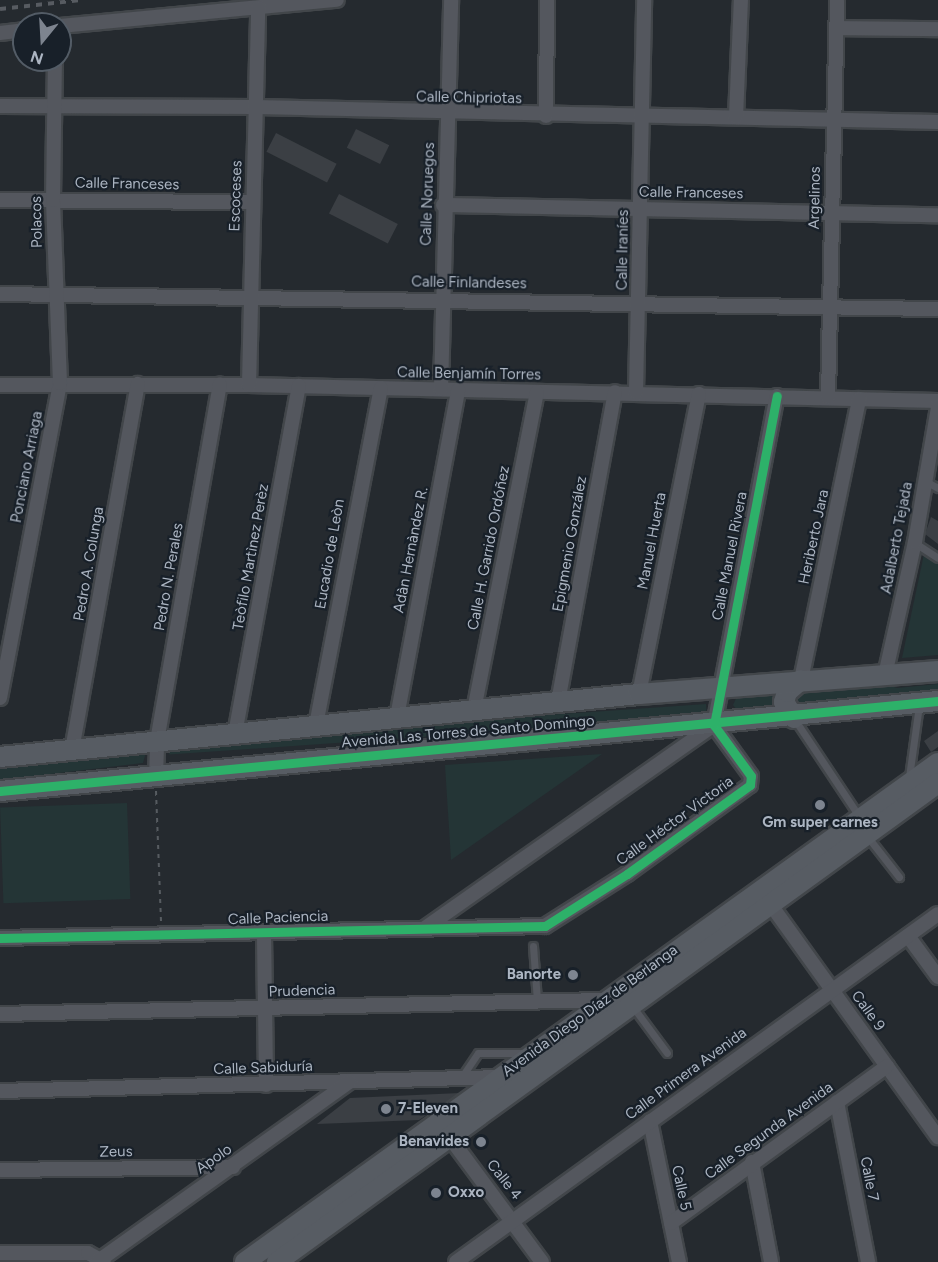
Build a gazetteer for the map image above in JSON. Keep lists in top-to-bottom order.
{
  "streets": {
    "street": [
      "Calle Chipriotas",
      "Calle Franceses",
      "Calle Noruegos",
      "Escoceses",
      "Argelinos",
      "Polacos",
      "Calle Iraníes",
      "Calle Finlandeses",
      "Calle Benjamín Torres",
      "Ponciano Arriaga",
      "Heriberto Jara",
      "Adalberto Tejada",
      "Manuel Huerta",
      "Epigmenio González",
      "Calle H. Garrido Ordóñez",
      "Adàn Hernàndez R.",
      "Eucadio de Leòn",
      "Calle Manuel Rivera",
      "Teòfilo Martìnez Perèz",
      "Pedro A. Colunga",
      "Pedro N. Perales",
      "Avenida Las Torres de Santo Domingo",
      "Calle Héctor Victoria",
      "Calle Paciencia",
      "Prudencia",
      "Avenida Diego Díaz de Berlanga",
      "Calle 9",
      "Calle Sabiduría",
      "Calle Primera Avenida",
      "Calle Segunda Avenida",
      "Zeus",
      "Apolo",
      "Calle 7",
      "Calle 4",
      "Calle 5"
    ]
  },
  "crossings": [
    ["Calle Chipriotas", "Calle Noruegos"],
    ["Calle Chipriotas", "Escoceses"],
    ["Calle Chipriotas", "Argelinos"],
    ["Calle Chipriotas", "Polacos"],
    ["Calle Chipriotas", "Calle Iraníes"],
    ["Calle Franceses", "Calle Noruegos"],
    ["Calle Franceses", "Escoceses"],
    ["Calle Franceses", "Argelinos"],
    ["Calle Franceses", "Polacos"],
    ["Calle Franceses", "Calle Iraníes"],
    ["Calle Noruegos", "Calle Finlandeses"],
    ["Calle Noruegos", "Calle Benjamín Torres"],
    ["Escoceses", "Calle Finlandeses"],
    ["Escoceses", "Calle Benjamín Torres"],
    ["Argelinos", "Calle Finlandeses"],
    ["Argelinos", "Calle Benjamín Torres"],
    ["Polacos", "Calle Finlandeses"],
    ["Polacos", "Calle Benjamín Torres"],
    ["Polacos", "Ponciano Arriaga"],
    ["Calle Iraníes", "Calle Finlandeses"],
    ["Calle Iraníes", "Calle Benjamín Torres"],
    ["Calle Benjamín Torres", "Ponciano Arriaga"],
    ["Calle Benjamín Torres", "Heriberto Jara"],
    ["Calle Benjamín Torres", "Manuel Huerta"],
    ["Calle Benjamín Torres", "Epigmenio González"],
    ["Calle Benjamín Torres", "Calle H. Garrido Ordóñez"],
    ["Calle Benjamín Torres", "Adàn Hernàndez R."],
    ["Calle Benjamín Torres", "Eucadio de Leòn"],
    ["Calle Benjamín Torres", "Calle Manuel Rivera"],
    ["Calle Benjamín Torres", "Teòfilo Martìnez Perèz"],
    ["Calle Benjamín Torres", "Pedro A. Colunga"],
    ["Calle Benjamín Torres", "Pedro N. Perales"],
    ["Heriberto Jara", "Avenida Las Torres de Santo Domingo"],
    ["Adalberto Tejada", "Avenida Las Torres de Santo Domingo"],
    ["Manuel Huerta", "Avenida Las Torres de Santo Domingo"],
    ["Epigmenio González", "Avenida Las Torres de Santo Domingo"],
    ["Calle H. Garrido Ordóñez", "Avenida Las Torres de Santo Domingo"],
    ["Adàn Hernàndez R.", "Avenida Las Torres de Santo Domingo"],
    ["Eucadio de Leòn", "Avenida Las Torres de Santo Domingo"],
    ["Calle Manuel Rivera", "Avenida Las Torres de Santo Domingo"],
    ["Calle Manuel Rivera", "Calle Héctor Victoria"],
    ["Teòfilo Martìnez Perèz", "Avenida Las Torres de Santo Domingo"],
    ["Pedro A. Colunga", "Avenida Las Torres de Santo Domingo"],
    ["Pedro N. Perales", "Avenida Las Torres de Santo Domingo"],
    ["Avenida Las Torres de Santo Domingo", "Calle Héctor Victoria"],
    ["Calle Héctor Victoria", "Calle Paciencia"],
    ["Prudencia", "Avenida Diego Díaz de Berlanga"],
    ["Avenida Diego Díaz de Berlanga", "Calle 9"],
    ["Avenida Diego Díaz de Berlanga", "Calle Sabiduría"],
    ["Avenida Diego Díaz de Berlanga", "Calle 4"],
    ["Calle 9", "Calle Primera Avenida"],
    ["Calle 9", "Calle Segunda Avenida"],
    ["Calle Sabiduría", "Apolo"],
    ["Calle Primera Avenida", "Calle 4"],
    ["Calle Primera Avenida", "Calle 5"],
    ["Calle Segunda Avenida", "Calle 7"],
    ["Calle Segunda Avenida", "Calle 5"],
    ["Zeus", "Apolo"]
  ],
  "places": [
    "Gm super carnes",
    "Banorte",
    "7-Eleven",
    "Benavides",
    "Oxxo"
  ],
  "north": "bottom"
}
